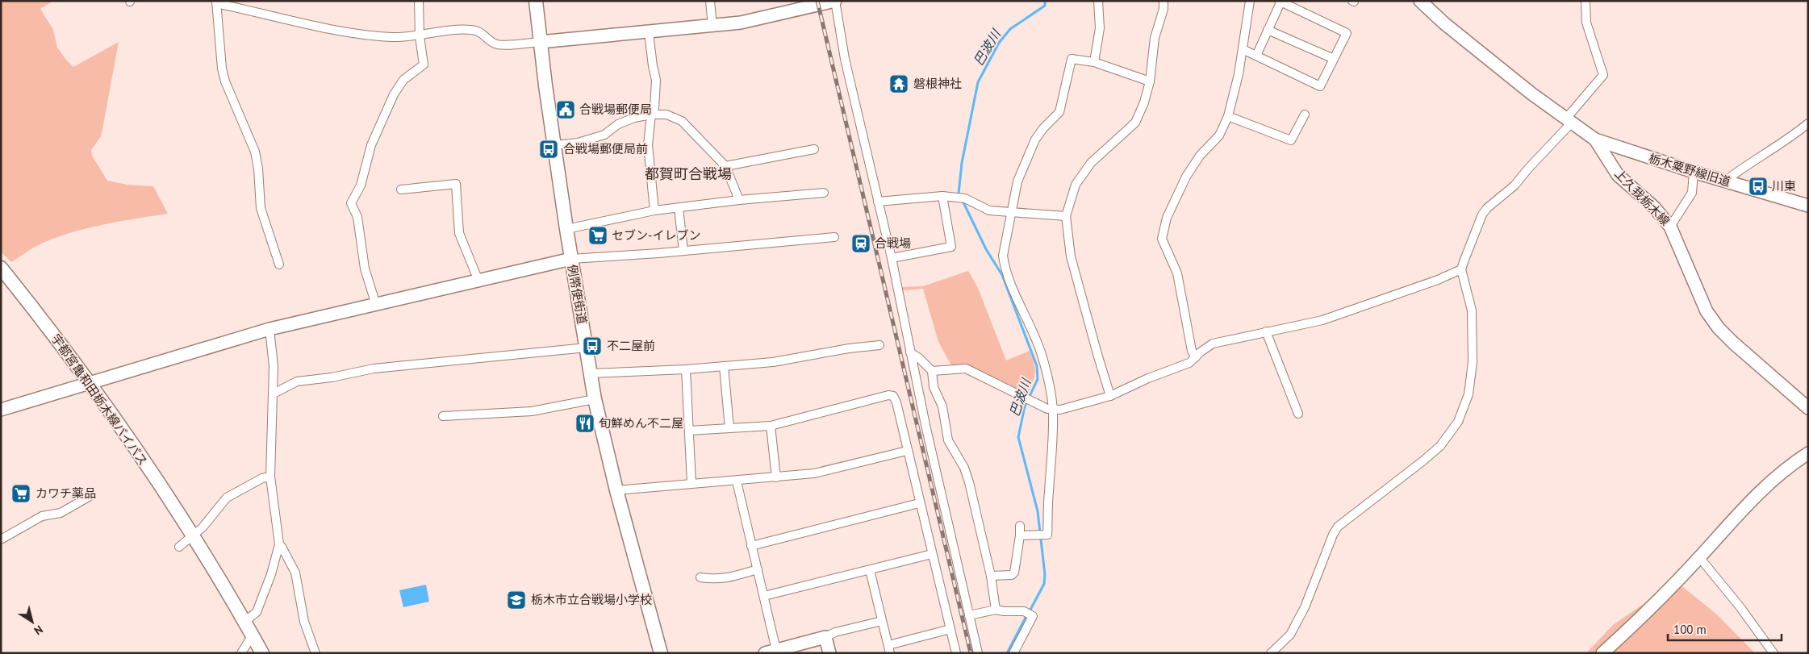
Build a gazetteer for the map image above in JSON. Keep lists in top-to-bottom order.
{
  "streets": {
    "main road": ["例幣使街道", "宇都宮亀和田栃木線バイパス"],
    "street": ["栃木粟野線旧道", "上久我栃木線"]
  },
  "crossings": [
    ["栃木粟野線旧道", "上久我栃木線"]
  ],
  "districts": ["都賀町合戦場"],
  "water": ["巴波川"],
  "places": {
    "temple": ["磐根神社"],
    "public building": ["合戦場郵便局"],
    "bus stop": ["合戦場郵便局前", "川東", "不二屋前"],
    "supermarket": ["セブン-イレブン", "カワチ薬品"],
    "station": ["合戦場"],
    "restaurant": ["旬鮮めん不二屋"],
    "school or university": ["栃木市立合戦場小学校"]
  },
  "scale_bar": "100 m",
  "north": "bottom right"
}
